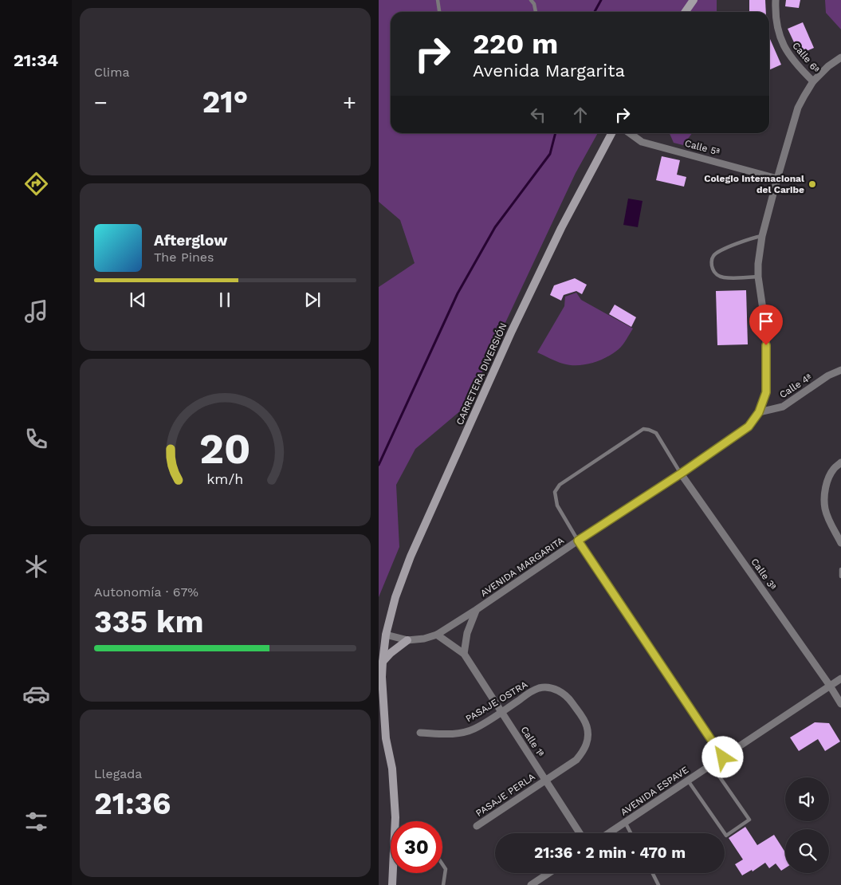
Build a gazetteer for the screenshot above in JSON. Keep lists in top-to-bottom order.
{
  "streets": {
    "main road": ["CARRETERA DIVERSIÓN"],
    "street": [
      "Calle 6ª",
      "Calle 5ª",
      "Calle 4ª",
      "AVENIDA MARGARITA",
      "Calle 3ª",
      "PASAJE OSTRA",
      "Calle 1ª",
      "AVENIDA ESPAVE",
      "PASAJE PERLA"
    ]
  },
  "crossings": [
    ["Calle 6ª", "AVENIDA MARGARITA"],
    ["Calle 5ª", "AVENIDA MARGARITA"],
    ["CARRETERA DIVERSIÓN", "AVENIDA MARGARITA"],
    ["Calle 4ª", "AVENIDA MARGARITA"],
    ["AVENIDA MARGARITA", "Calle 3ª"],
    ["Calle 3ª", "AVENIDA ESPAVE"],
    ["PASAJE OSTRA", "Calle 1ª"],
    ["PASAJE OSTRA", "PASAJE PERLA"],
    ["Calle 1ª", "PASAJE PERLA"]
  ],
  "places": ["Colegio Internacional del Caribe"],
  "page": {
    "tabs": "21:34",
    "tile": [
      "Clima",
      ["Autonomía · 67%", "335 km"],
      ["Llegada", "21:36"]
    ],
    "turn": ["220 m", "Avenida Margarita"],
    "heat": ["−", "21°", "+"],
    "song": ["Afterglow", "The Pines"],
    "limit": "30",
    "trip": "21:36 · 2 min · 470 m",
    "gauge": ["20", "km/h"]
  }
}
